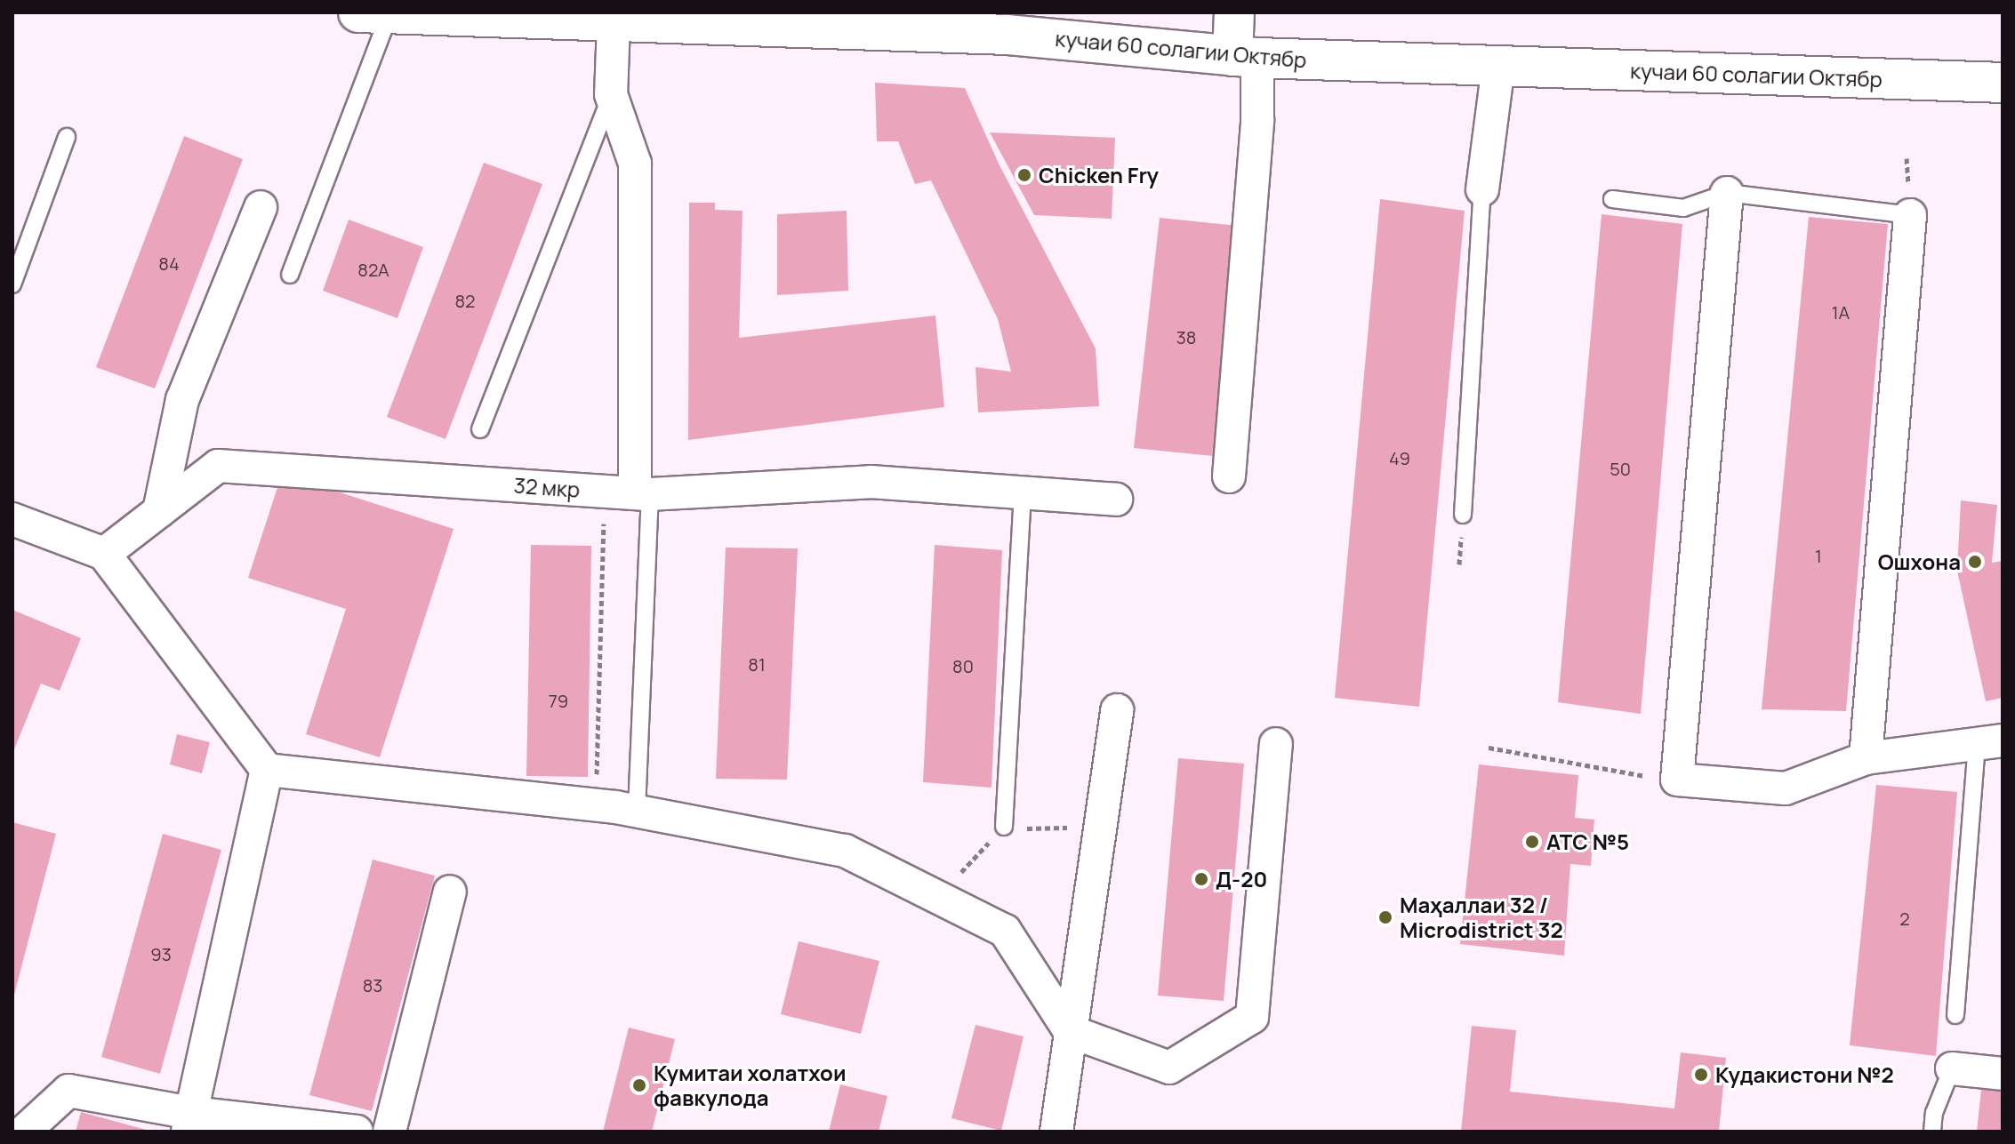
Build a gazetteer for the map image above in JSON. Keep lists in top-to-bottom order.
{
  "streets": {
    "main road": ["кучаи 60 солагии Октябр"],
    "street": ["32 мкр"]
  },
  "places": [
    "Chicken Fry",
    "Ошхона",
    "АТС №5",
    "Д-20",
    "Маҳаллаи 32 / Microdistrict 32",
    "Кудакистони №2",
    "Кумитаи холатхои фавкулода"
  ],
  "house_numbers": [
    "84",
    "82А",
    "82",
    "1А",
    "38",
    "49",
    "50",
    "1",
    "81",
    "80",
    "79",
    "2",
    "93",
    "83"
  ]
}
